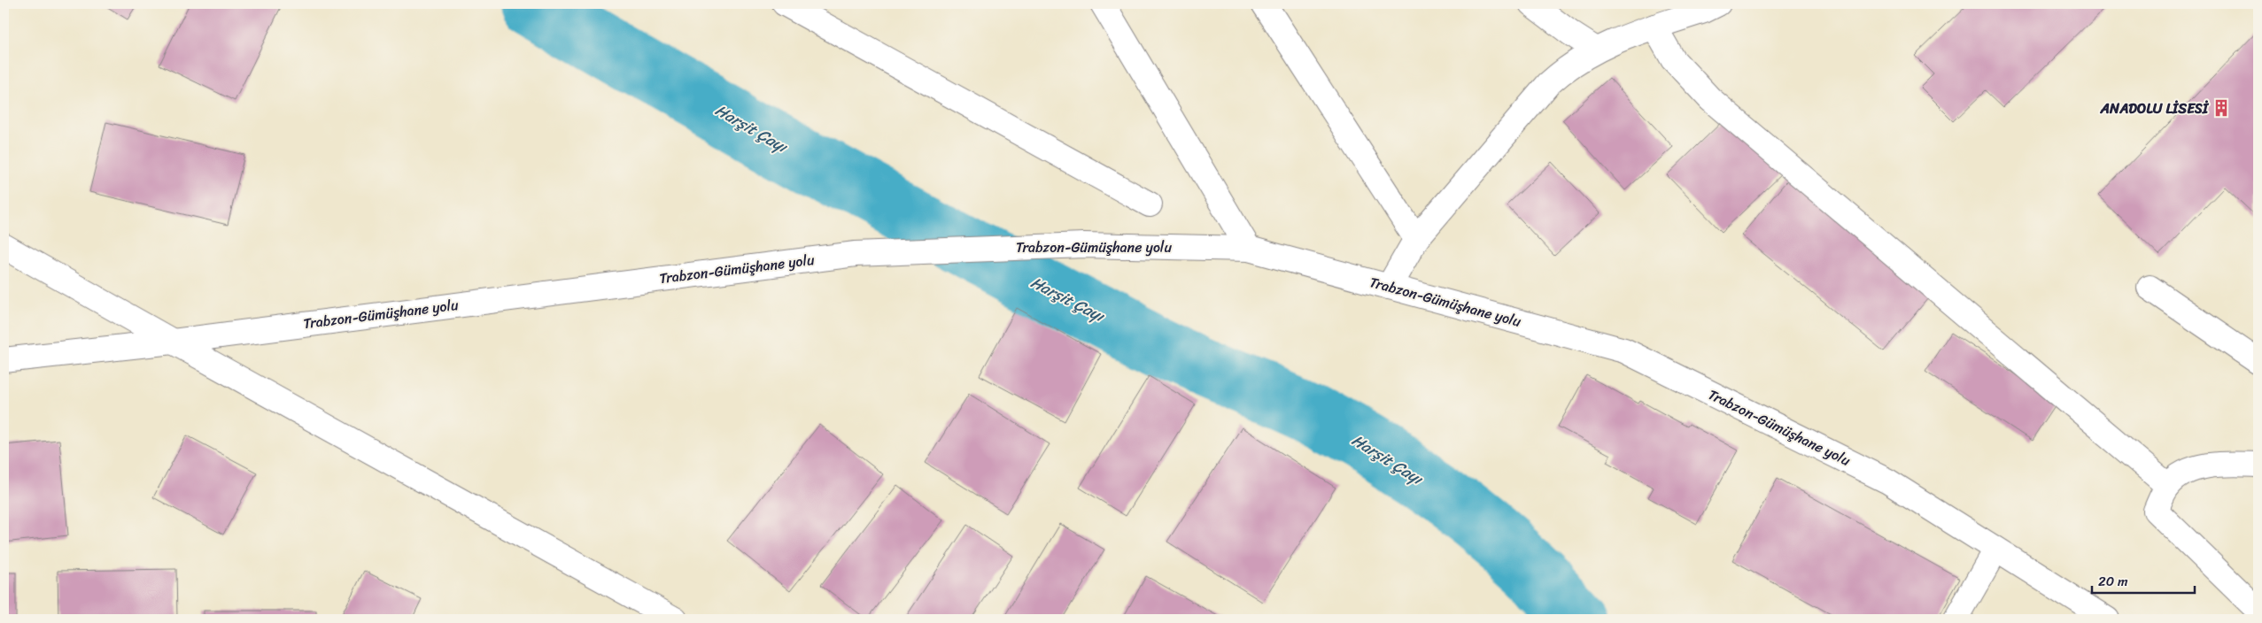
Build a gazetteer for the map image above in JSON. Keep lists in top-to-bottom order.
{
  "streets": {
    "street": ["Trabzon-Gümüşhane yolu"]
  },
  "water": ["Harşit Çayı"],
  "places": {
    "building": ["ANADOLU LİSESİ"]
  },
  "scale_bar": "20 m"
}
